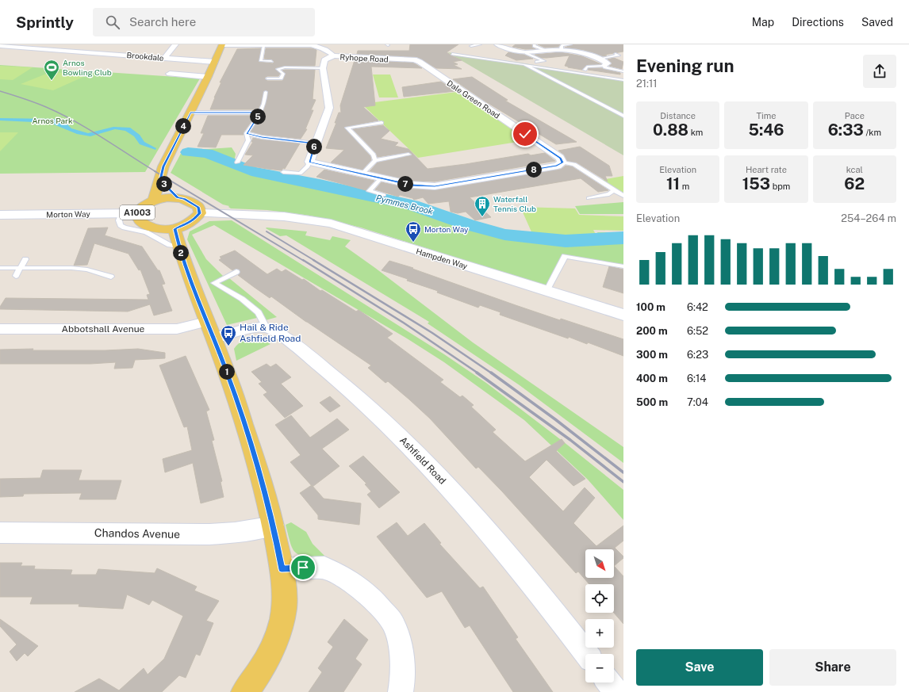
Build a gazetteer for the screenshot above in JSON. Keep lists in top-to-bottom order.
{
  "streets": {
    "main road": ["A1003"],
    "street": [
      "Brookdale",
      "Ryhope Road",
      "Dale Green Road",
      "Morton Way",
      "Hampden Way",
      "Abbotshall Avenue",
      "Ashfield Road",
      "Chandos Avenue"
    ]
  },
  "crossings": [
    ["Ryhope Road", "Dale Green Road"],
    ["A1003", "Morton Way"],
    ["A1003", "Hampden Way"]
  ],
  "water": ["Pymmes Brook"],
  "parks": ["Arnos Park"],
  "places": {
    "sports": ["Arnos Bowling Club"],
    "building": ["Waterfall Tennis Club"],
    "bus stop": ["Morton Way", "Hail & Ride Ashfield Road"]
  },
  "north": "bottom right",
  "page": {
    "header": "Sprintly",
    "search": "Search here",
    "nav": ["Map", "Directions", "Saved"],
    "heading": ["Evening run", "21:11"],
    "stats": [
      ["Distance", "0.88 km"],
      ["Time", "5:46"],
      ["Pace", "6:33 /km"],
      ["Elevation", "11 m"],
      ["Heart rate", "153 bpm"],
      ["kcal", "62"]
    ],
    "pins": [
      "5",
      "4",
      "6",
      "8",
      "3",
      "7",
      "2",
      "1"
    ],
    "chart": ["Elevation", "254–264 m"],
    "list": [
      {
        "name": "100 m",
        "note": "6:42"
      },
      {
        "name": "200 m",
        "note": "6:52"
      },
      {
        "name": "300 m",
        "note": "6:23"
      },
      {
        "name": "400 m",
        "note": "6:14"
      },
      {
        "name": "500 m",
        "note": "7:04"
      }
    ],
    "map_buttons": ["+", "−"],
    "buttons": ["Save", "Share"]
  }
}
